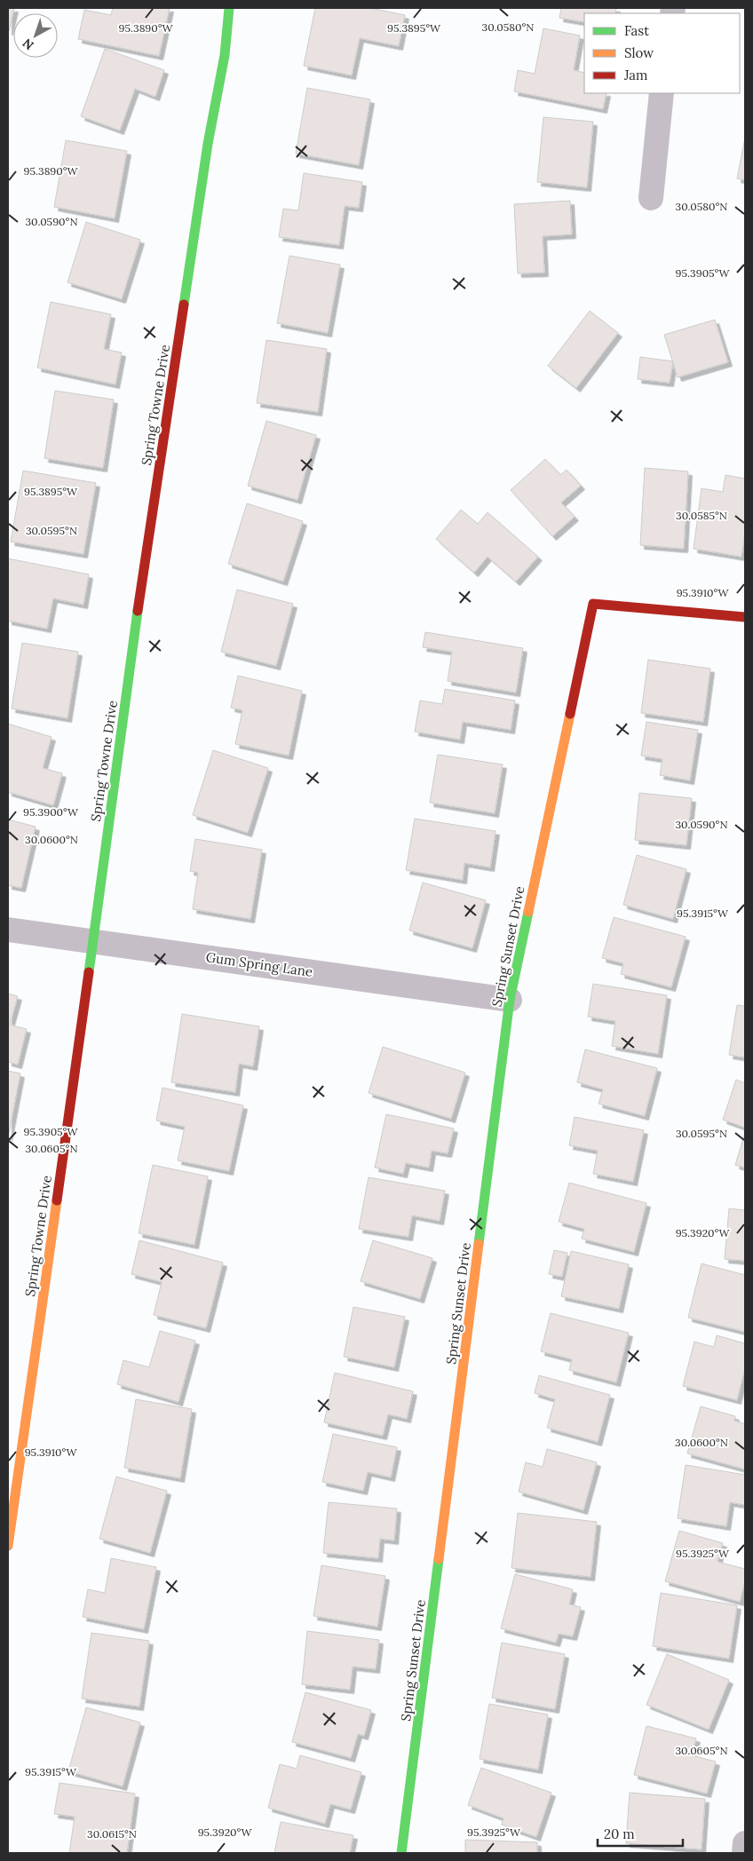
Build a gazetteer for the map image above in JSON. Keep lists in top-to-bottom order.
{
  "streets": {
    "street": ["Spring Towne Drive", "Spring Sunset Drive", "Gum Spring Lane"]
  },
  "crossings": [
    ["Spring Towne Drive", "Gum Spring Lane"],
    ["Spring Sunset Drive", "Gum Spring Lane"]
  ],
  "legend": ["Fast", "Slow", "Jam"],
  "scale_bar": "20 m",
  "north": "bottom left",
  "coordinates": [
    "30.0580°N",
    "95.3890°W",
    "95.3895°W",
    "30.0590°N",
    "95.3905°W",
    "30.0585°N",
    "30.0595°N",
    "95.3910°W",
    "95.3900°W",
    "30.0600°N",
    "95.3915°W",
    "30.0605°N",
    "95.3920°W",
    "95.3925°W",
    "30.0615°N"
  ]
}
